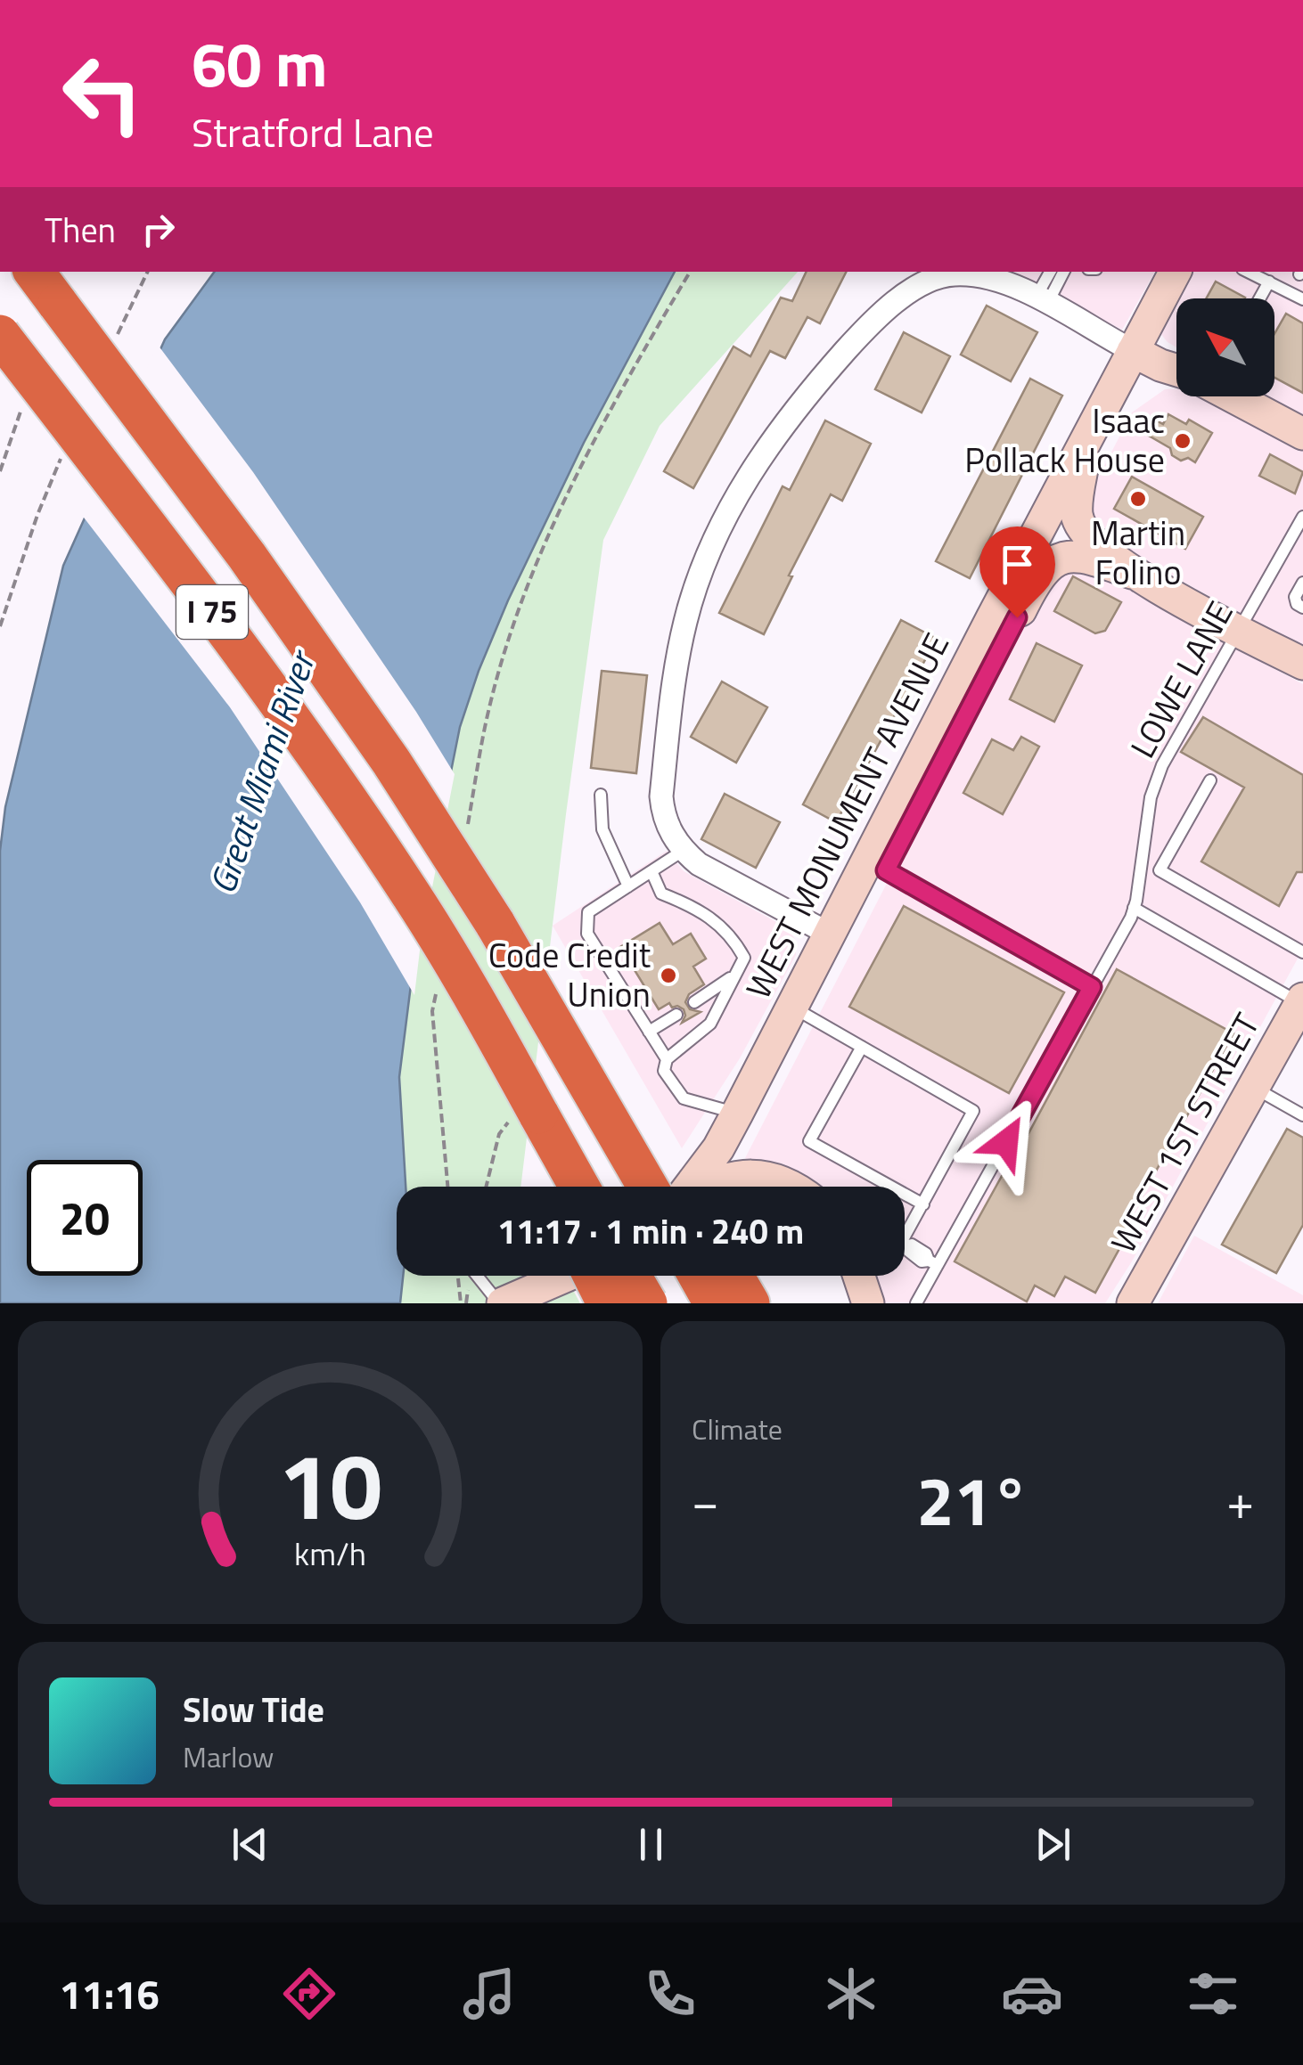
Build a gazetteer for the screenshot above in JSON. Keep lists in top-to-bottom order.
{
  "streets": {
    "highway": ["I 75"],
    "main road": ["WEST MONUMENT AVENUE", "WEST 1ST STREET"],
    "lane": ["LOWE LANE"]
  },
  "water": ["Great Miami River"],
  "places": ["Isaac Pollack House", "Martin Folino", "Code Credit Union"],
  "north": "top left",
  "page": {
    "turn": ["60 m", "Stratford Lane"],
    "then": "Then",
    "limit": "20",
    "trip": "11:17 · 1 min · 240 m",
    "tile": "Climate",
    "heat": ["−", "21°", "+"],
    "song": ["Slow Tide", "Marlow"],
    "tabs": "11:16",
    "gauge": ["10", "km/h"]
  }
}
